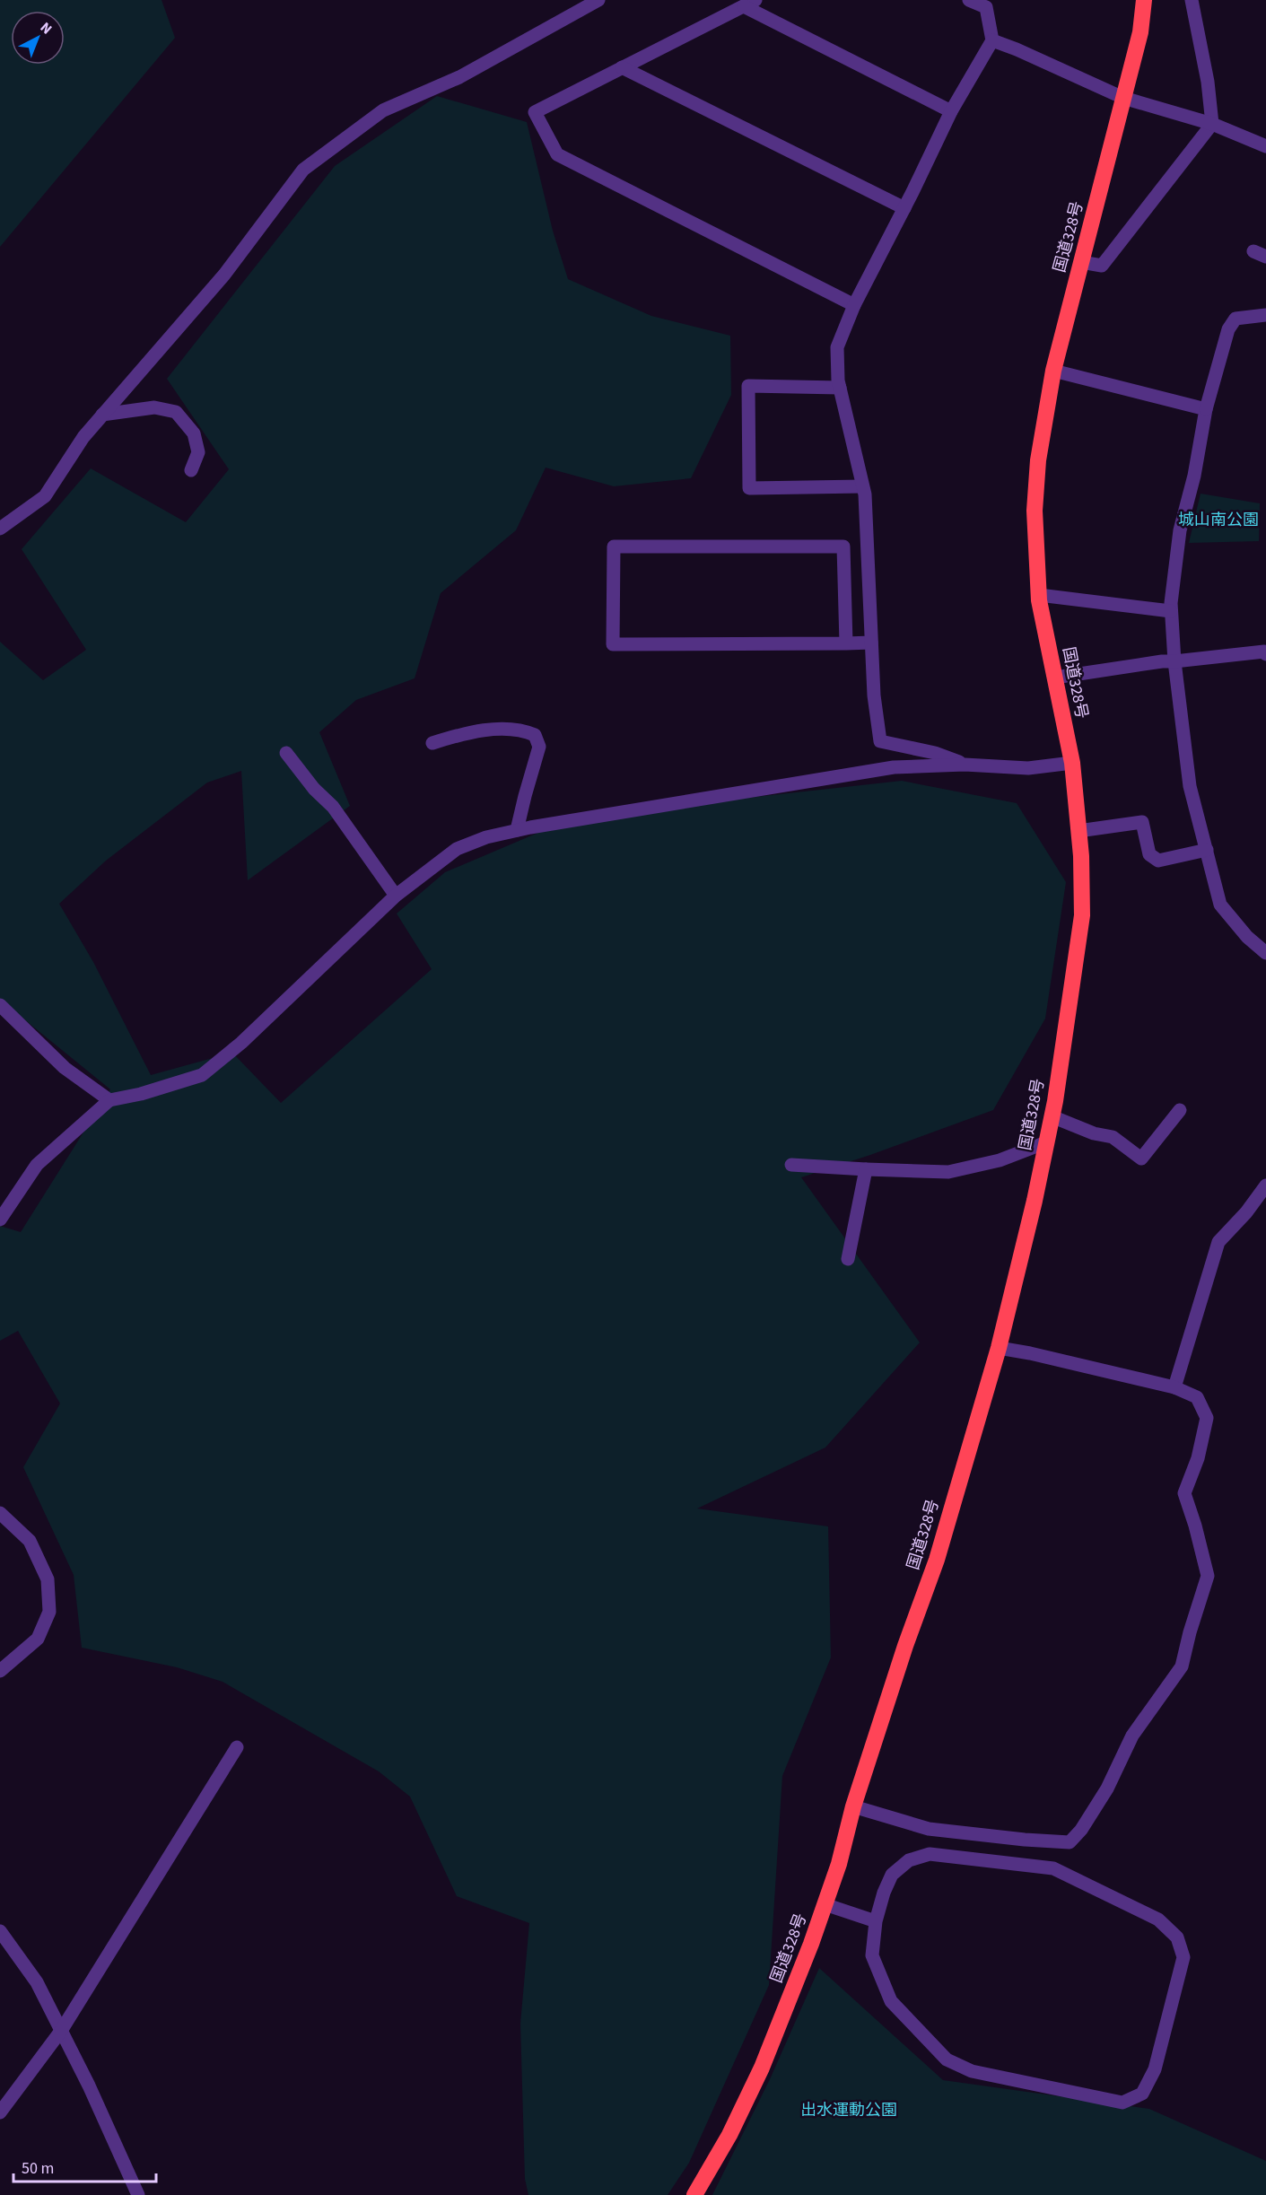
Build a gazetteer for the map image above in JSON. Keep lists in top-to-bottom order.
{
  "streets": {
    "highway": ["国道328号"]
  },
  "parks": ["城山南公園", "出水運動公園"],
  "scale_bar": "50 m",
  "north": "top right"
}
